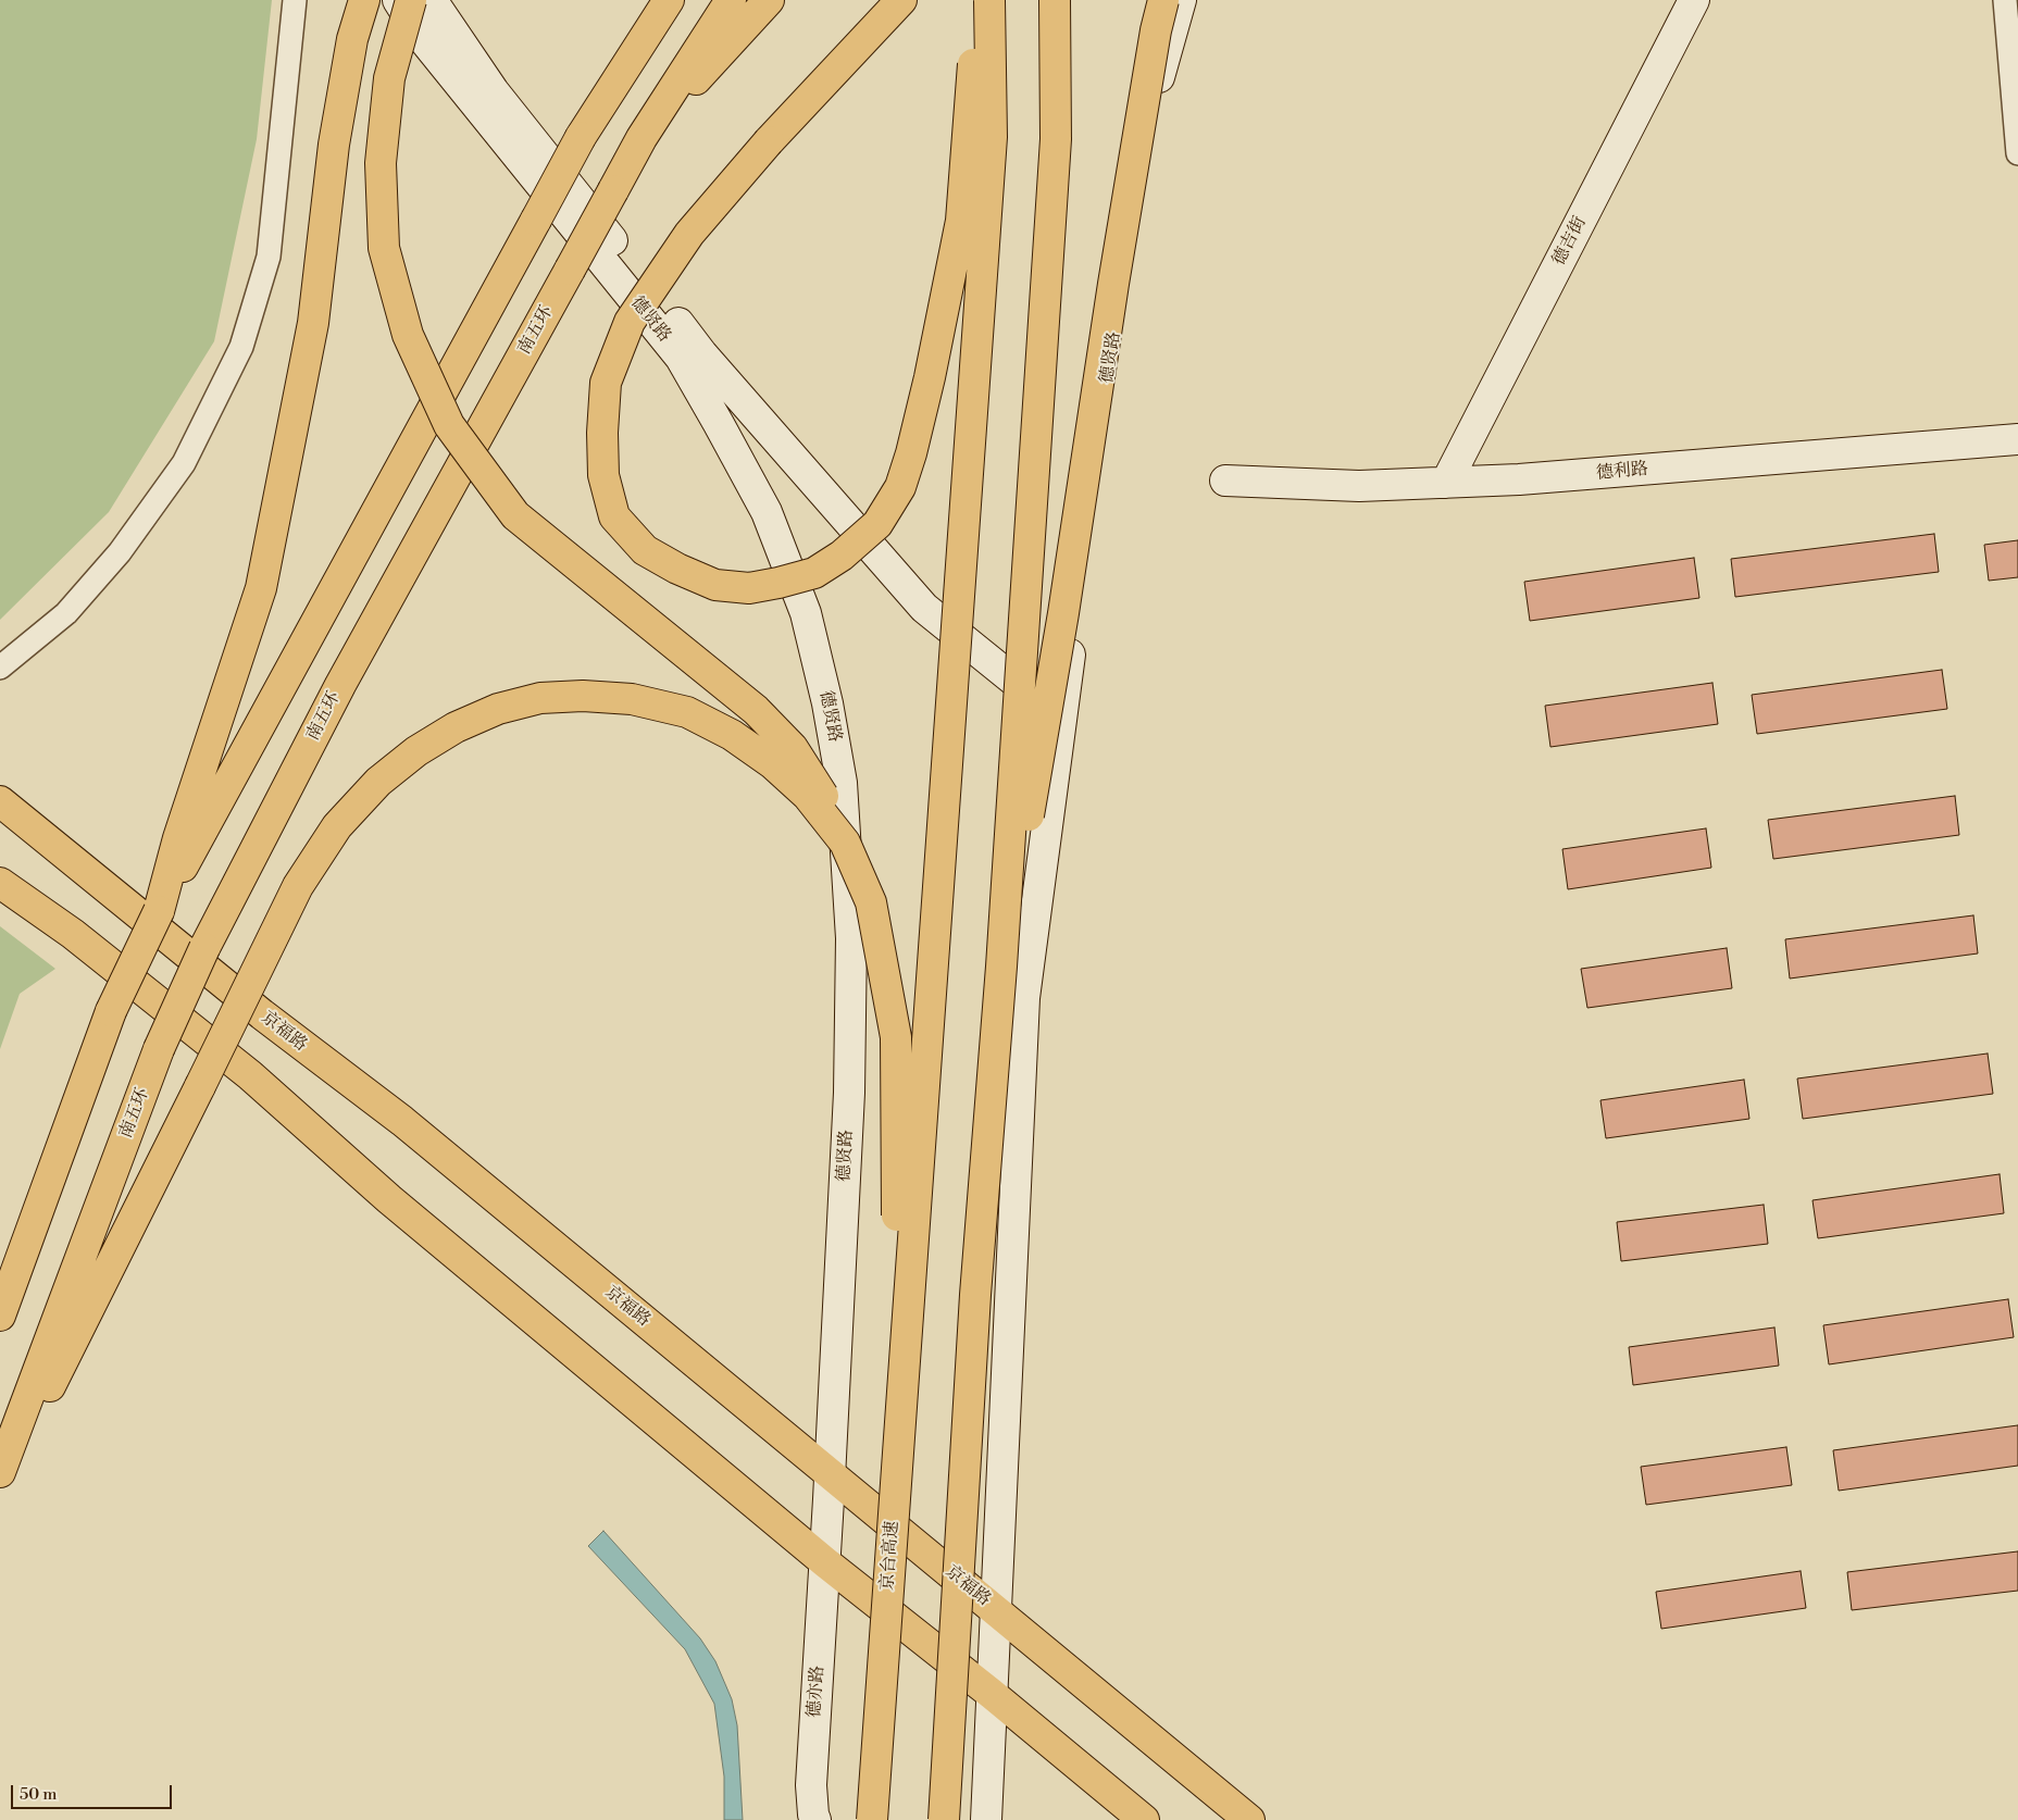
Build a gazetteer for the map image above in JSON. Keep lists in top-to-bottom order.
{
  "streets": {
    "highway": ["南五环", "京福路", "京台高速"],
    "street": [
      "德吉街",
      "德贤路",
      "德利路",
      "德亦路"
    ]
  },
  "crossings": [
    ["德吉街", "德利路"],
    ["德贤路", "京福路"],
    ["德贤路", "德亦路"]
  ],
  "scale_bar": "50 m"
}
